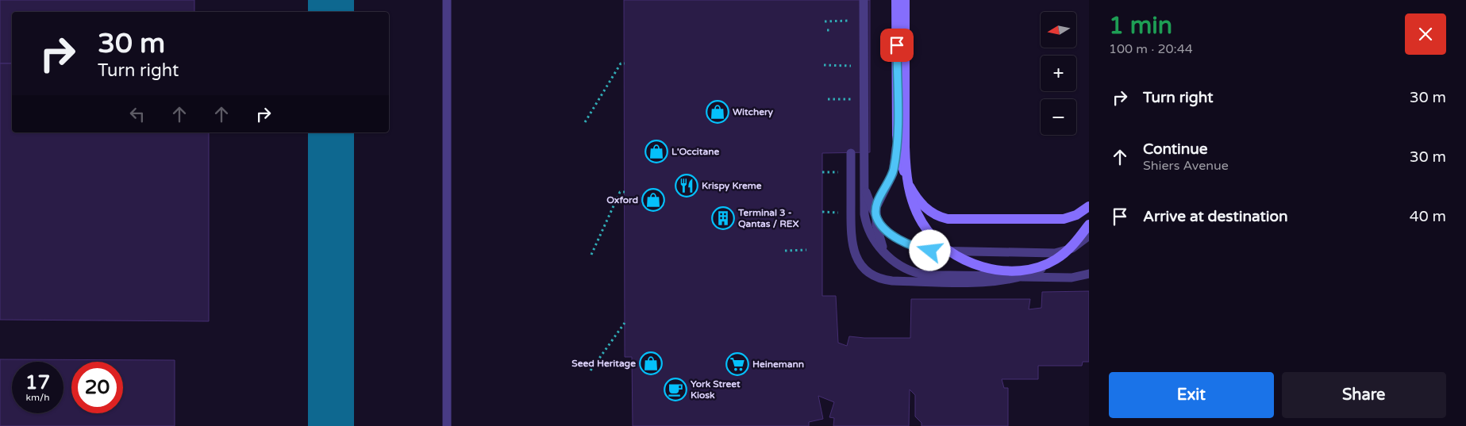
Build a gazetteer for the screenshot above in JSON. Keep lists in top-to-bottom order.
{
  "places": {
    "shop": [
      "Witchery",
      "L'Occitane",
      "Oxford",
      "Seed Heritage"
    ],
    "restaurant": ["Krispy Kreme"],
    "building": ["Terminal 3 - Qantas / REX"],
    "supermarket": ["Heinemann"],
    "cafe": ["York Street Kiosk"]
  },
  "north": "left",
  "page": {
    "heading": ["1 min", "100 m · 20:44"],
    "map_buttons": ["+", "−"],
    "turn": ["30 m", "Turn right"],
    "list": [
      {
        "name": "Turn right",
        "value": "30 m"
      },
      {
        "name": "Continue",
        "note": "Shiers Avenue",
        "value": "30 m"
      },
      {
        "name": "Arrive at destination",
        "value": "40 m"
      }
    ],
    "speed": "17 km/h",
    "limit": "20",
    "buttons": ["Exit", "Share"]
  }
}
